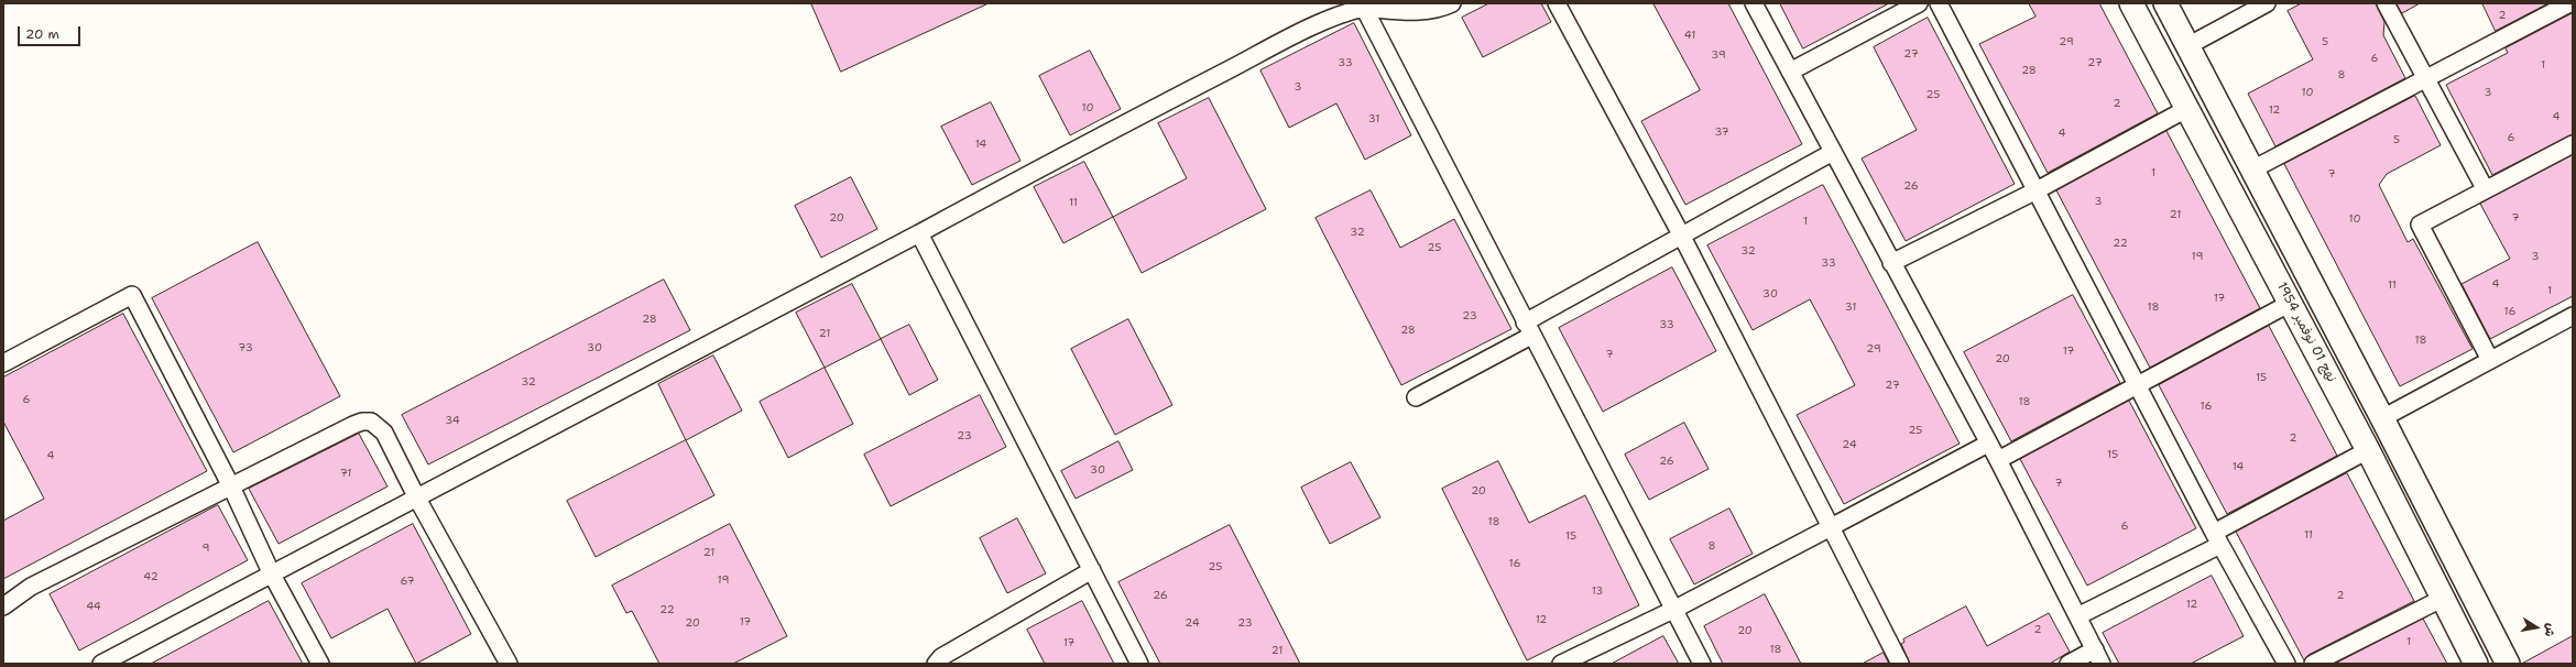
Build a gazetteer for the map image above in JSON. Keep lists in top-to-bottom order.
{
  "streets": {
    "main road": ["نهج 01 نوفمبر 1954"]
  },
  "house_numbers": [
    "2",
    "41",
    "29",
    "5",
    "27",
    "39",
    "6",
    "33",
    "27",
    "1",
    "28",
    "8",
    "3",
    "10",
    "3",
    "25",
    "2",
    "10",
    "12",
    "4",
    "31",
    "37",
    "4",
    "6",
    "5",
    "14",
    "1",
    "7",
    "26",
    "3",
    "11",
    "21",
    "20",
    "7",
    "10",
    "1",
    "32",
    "22",
    "25",
    "32",
    "19",
    "3",
    "33",
    "4",
    "11",
    "1",
    "30",
    "17",
    "31",
    "18",
    "16",
    "23",
    "28",
    "33",
    "28",
    "21",
    "18",
    "73",
    "30",
    "29",
    "17",
    "7",
    "20",
    "15",
    "32",
    "27",
    "6",
    "18",
    "16",
    "34",
    "25",
    "23",
    "2",
    "24",
    "15",
    "4",
    "26",
    "14",
    "30",
    "71",
    "7",
    "20",
    "18",
    "6",
    "11",
    "15",
    "8",
    "9",
    "21",
    "16",
    "25",
    "42",
    "19",
    "67",
    "13",
    "26",
    "2",
    "12",
    "44",
    "22",
    "12",
    "17",
    "20",
    "24",
    "23",
    "2",
    "20",
    "1",
    "17",
    "18",
    "21"
  ],
  "scale_bar": "20 m",
  "north": "right"
}
